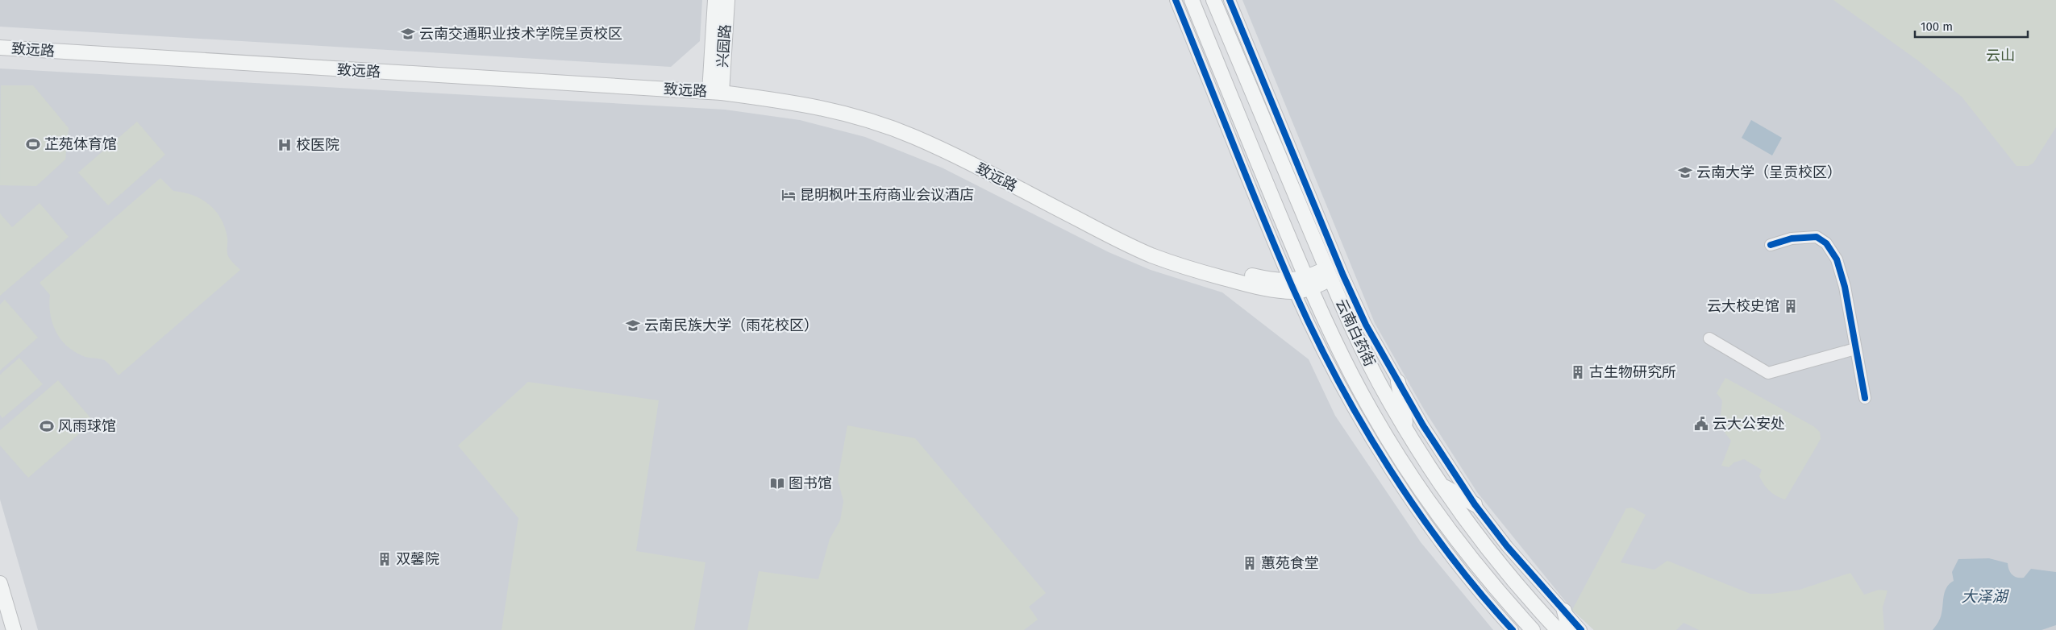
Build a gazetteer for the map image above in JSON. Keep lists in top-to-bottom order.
{
  "streets": {
    "main road": ["兴园路", "致远路", "云南白药街"]
  },
  "crossings": [
    ["兴园路", "致远路"],
    ["致远路", "云南白药街"]
  ],
  "water": ["大泽湖"],
  "parks": ["云山"],
  "places": {
    "school or university": ["云南交通职业技术学院呈贡校区", "云南大学（呈贡校区）", "云南民族大学（雨花校区）"],
    "sports": ["芷苑体育馆", "风雨球馆"],
    "hospital": ["校医院"],
    "hotel": ["昆明枫叶玉府商业会议酒店"],
    "building": [
      "云大校史馆",
      "古生物研究所",
      "双馨院",
      "蕙苑食堂"
    ],
    "public building": ["云大公安处"],
    "library": ["图书馆"]
  },
  "scale_bar": "100 m"
}
